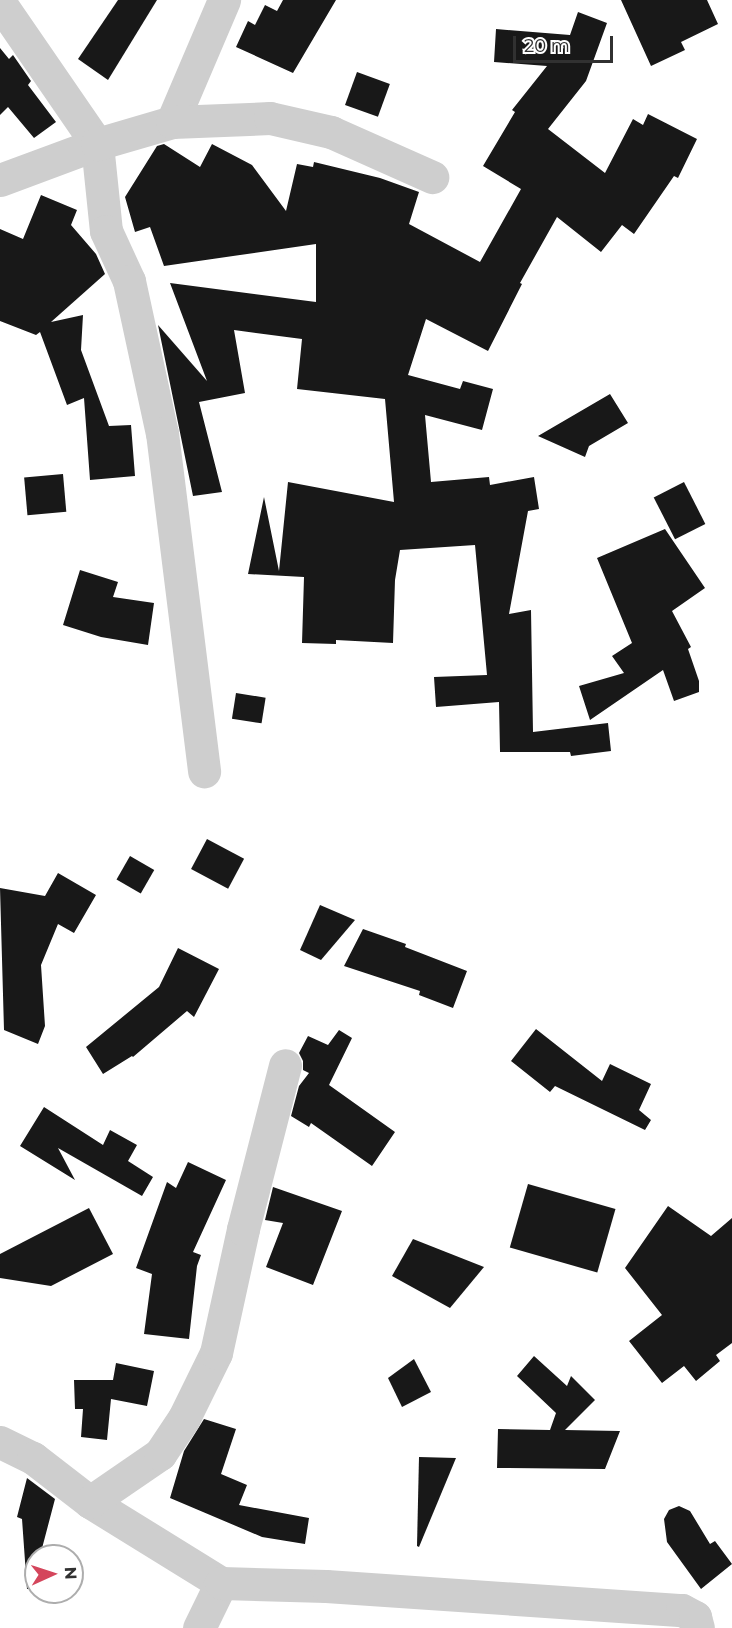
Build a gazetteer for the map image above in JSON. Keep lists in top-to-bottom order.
{
  "scale_bar": "20 m",
  "north": "right"
}
